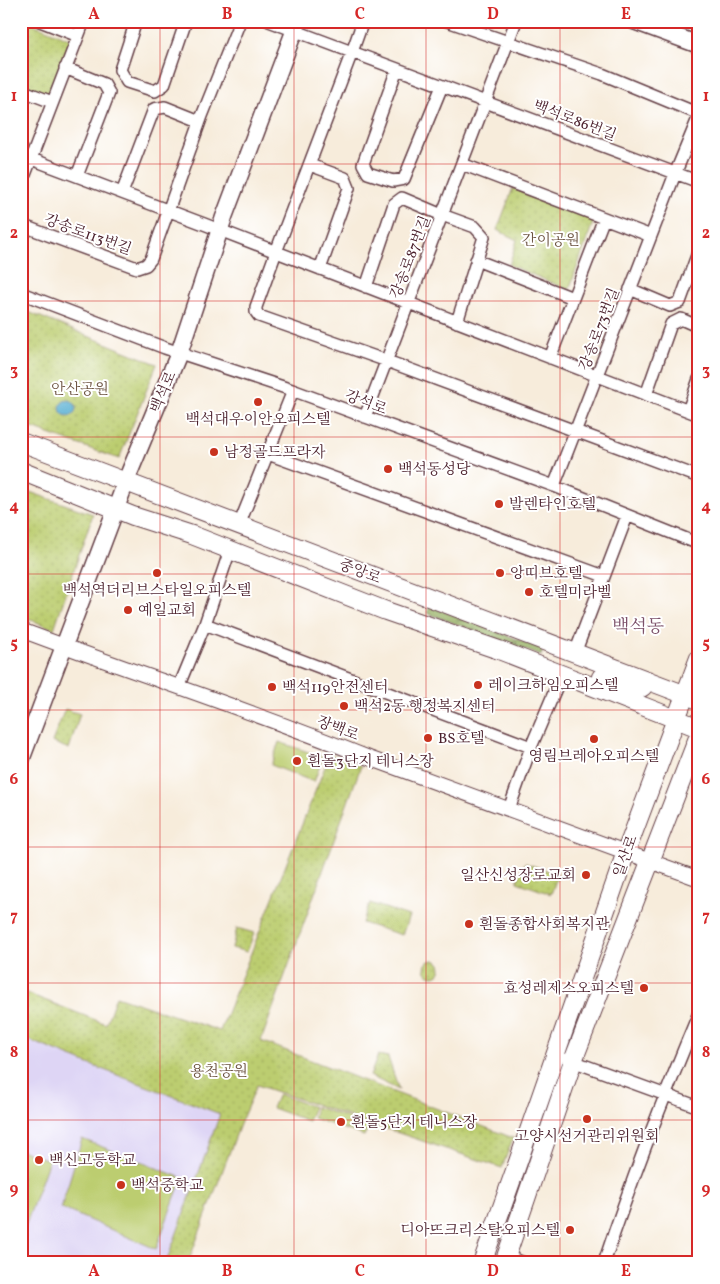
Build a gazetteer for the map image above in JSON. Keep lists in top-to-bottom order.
{
  "streets": {
    "main road": ["백석로", "중앙로", "일산로"],
    "street": [
      "백석로86번길",
      "강송로113번길",
      "강송로87번길",
      "강송로73번길",
      "강석로",
      "장백로"
    ]
  },
  "crossings": [
    ["백석로86번길", "강송로87번길"],
    ["백석로86번길", "강송로73번길"],
    ["백석로86번길", "백석로"],
    ["강송로87번길", "강송로73번길"],
    ["강송로87번길", "강석로"],
    ["강송로73번길", "강석로"],
    ["백석로", "강석로"],
    ["백석로", "중앙로"],
    ["백석로", "장백로"],
    ["중앙로", "일산로"],
    ["장백로", "일산로"]
  ],
  "districts": ["백석동"],
  "parks": ["간이공원", "안산공원", "용천공원"],
  "places": [
    "백석대우이안오피스텔",
    "남정골드프라자",
    "백석동성당",
    "발렌타인호텔",
    "백석역더리브스타일오피스텔",
    "앙띠브호텔",
    "호텔미라벨",
    "예일교회",
    "레이크하임오피스텔",
    "백석119안전센터",
    "백석2동 행정복지센터",
    "BS호텔",
    "영림브레아오피스텔",
    "흰돌3단지 테니스장",
    "일산신성장로교회",
    "흰돌종합사회복지관",
    "효성레제스오피스텔",
    "고양시선거관리위원회",
    "흰돌5단지 테니스장",
    "백신고등학교",
    "백석중학교",
    "디아뜨크리스탈오피스텔"
  ],
  "grid": {
    "columns": [
      "A",
      "B",
      "C",
      "D",
      "E"
    ],
    "rows": [
      "1",
      "2",
      "3",
      "4",
      "5",
      "6",
      "7",
      "8",
      "9"
    ]
  }
}
